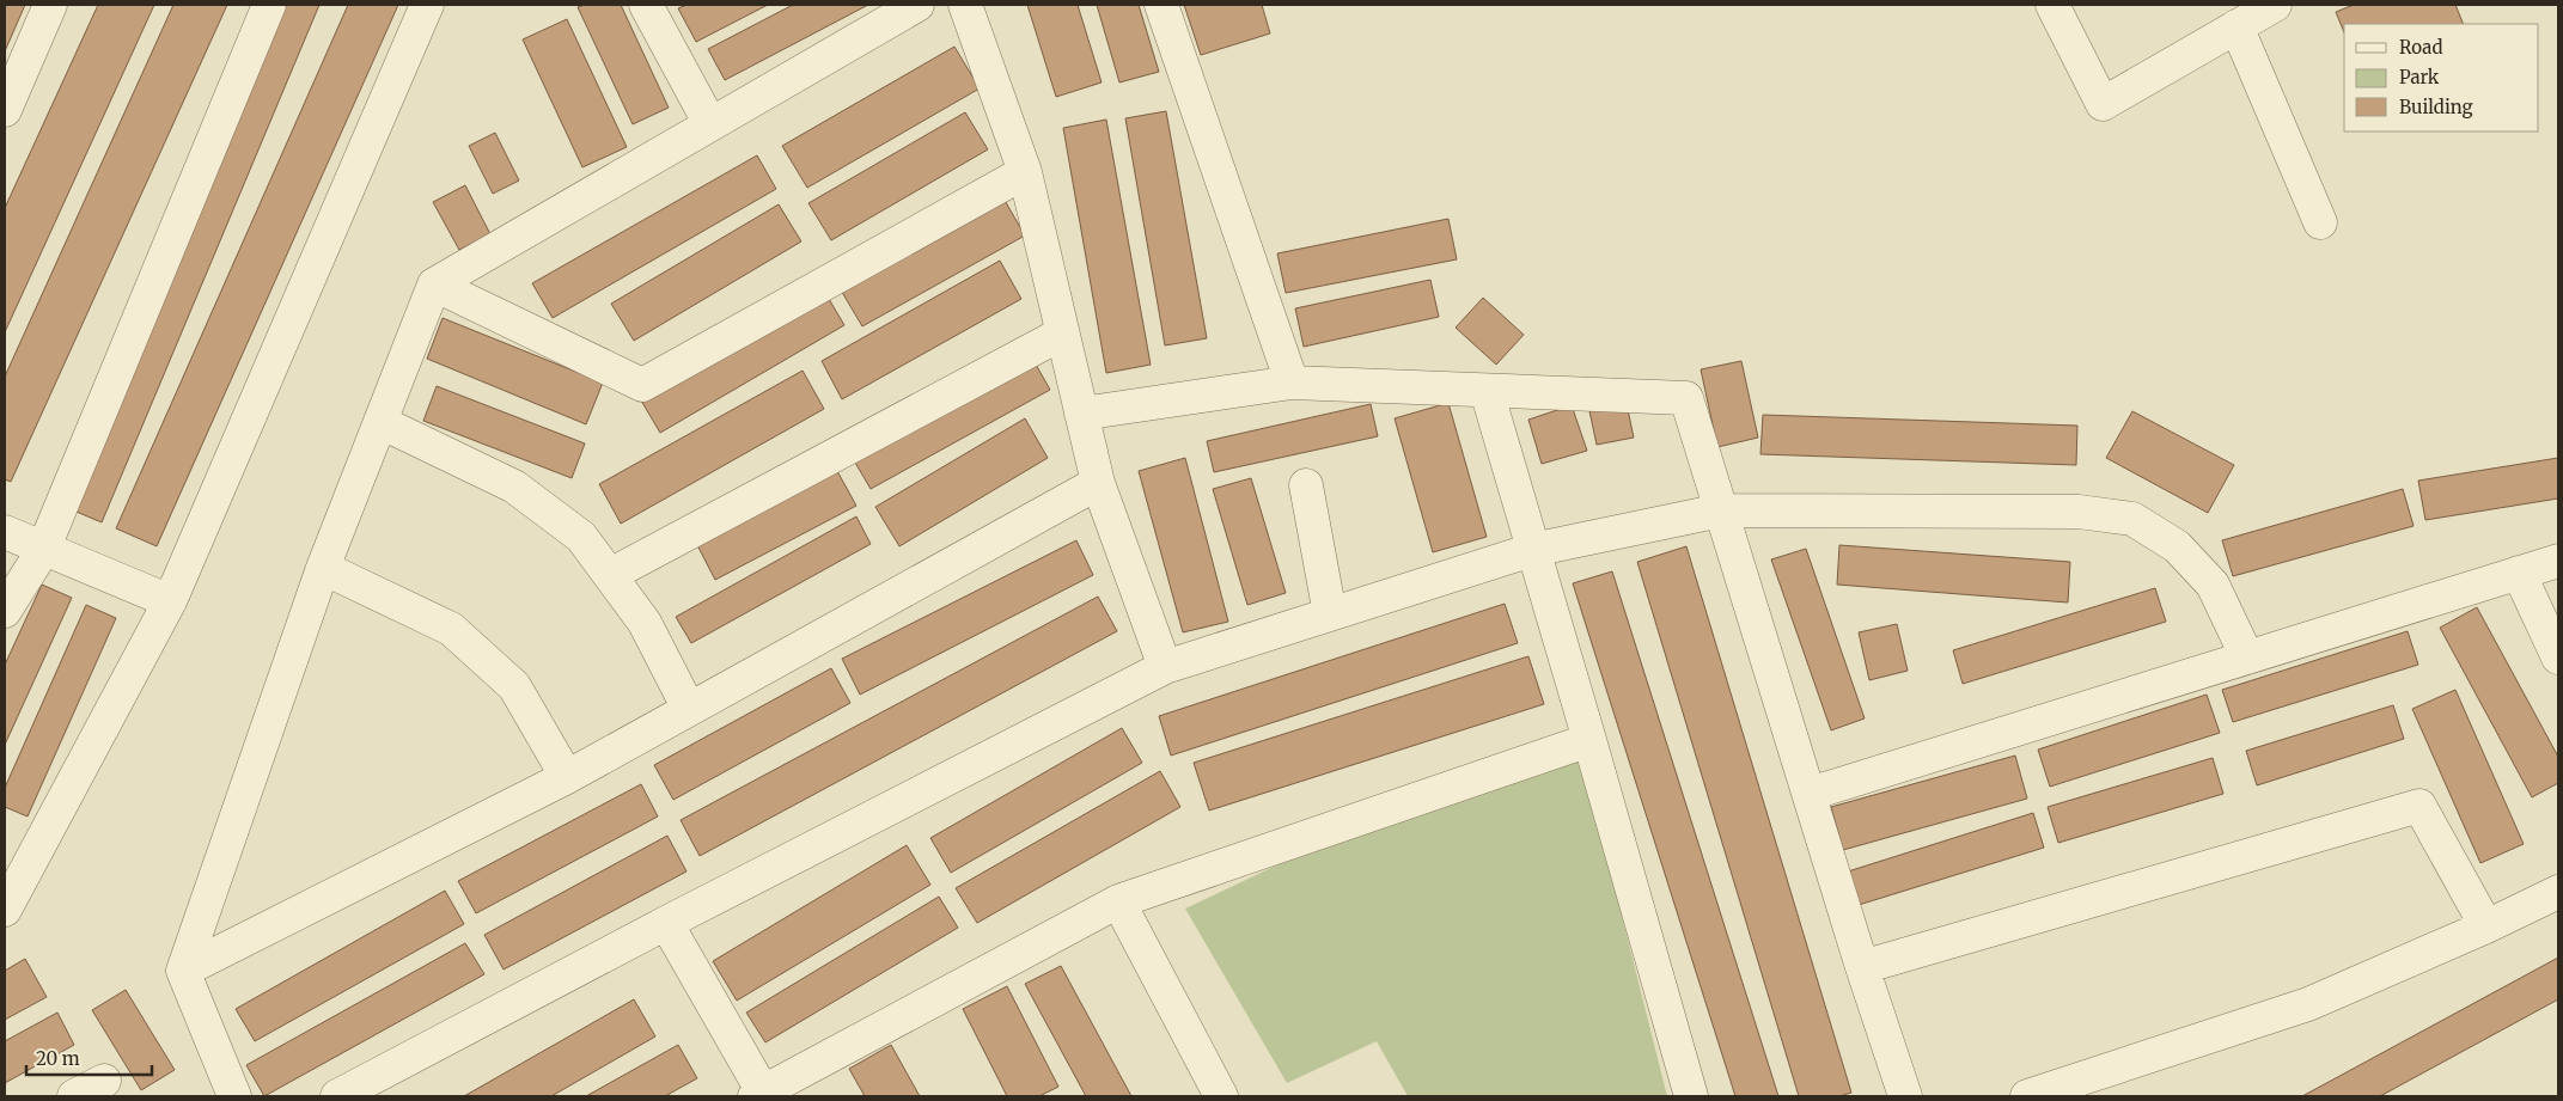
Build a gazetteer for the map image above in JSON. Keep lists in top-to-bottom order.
{
  "legend": ["Road", "Park", "Building"],
  "scale_bar": "20 m"
}
